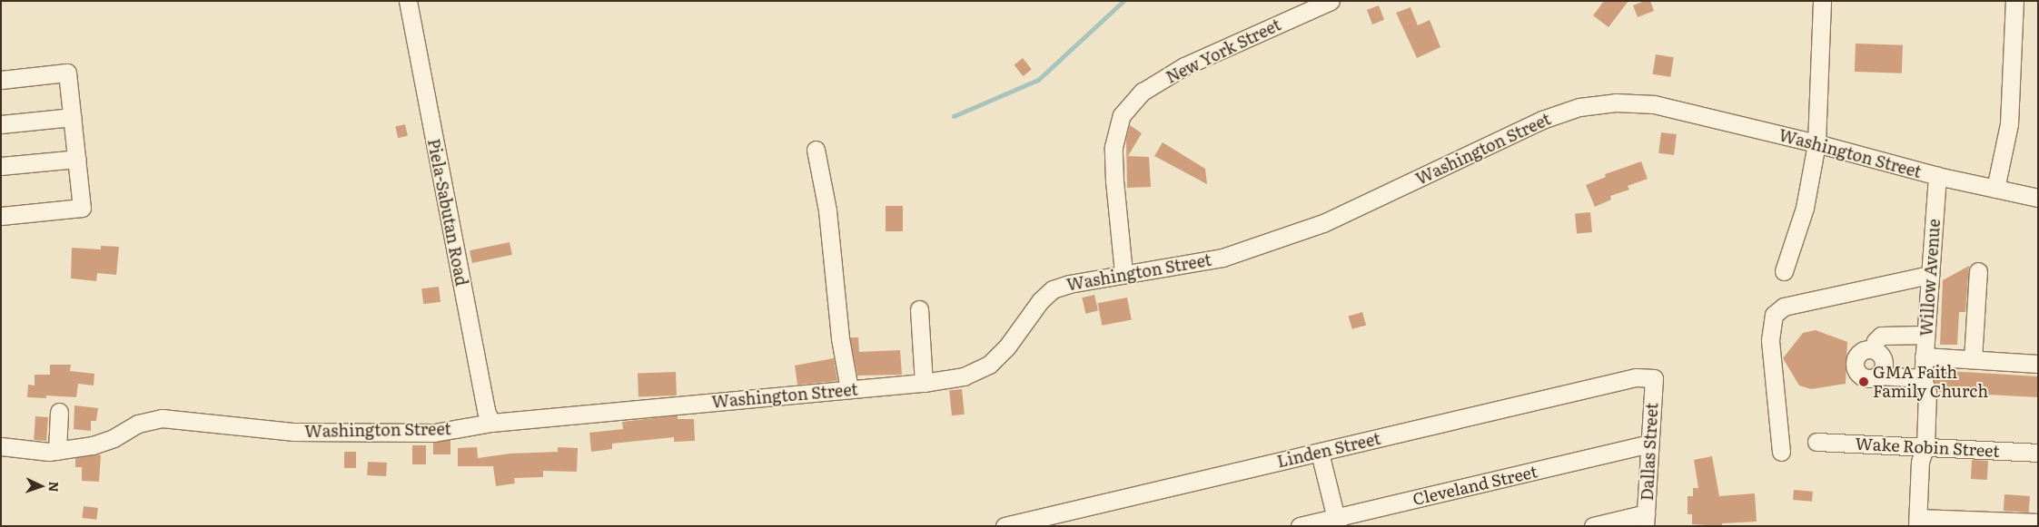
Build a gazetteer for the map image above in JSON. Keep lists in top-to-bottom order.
{
  "streets": {
    "street": [
      "New York Street",
      "Washington Street",
      "Piela-Sabutan Road",
      "Willow Avenue",
      "Wake Robin Street",
      "Linden Street",
      "Dallas Street",
      "Cleveland Street"
    ]
  },
  "crossings": [
    ["New York Street", "Washington Street"],
    ["Washington Street", "Piela-Sabutan Road"],
    ["Washington Street", "Willow Avenue"],
    ["Willow Avenue", "Wake Robin Street"],
    ["Linden Street", "Dallas Street"],
    ["Dallas Street", "Cleveland Street"]
  ],
  "places": ["GMA Faith Family Church"],
  "north": "right"
}
